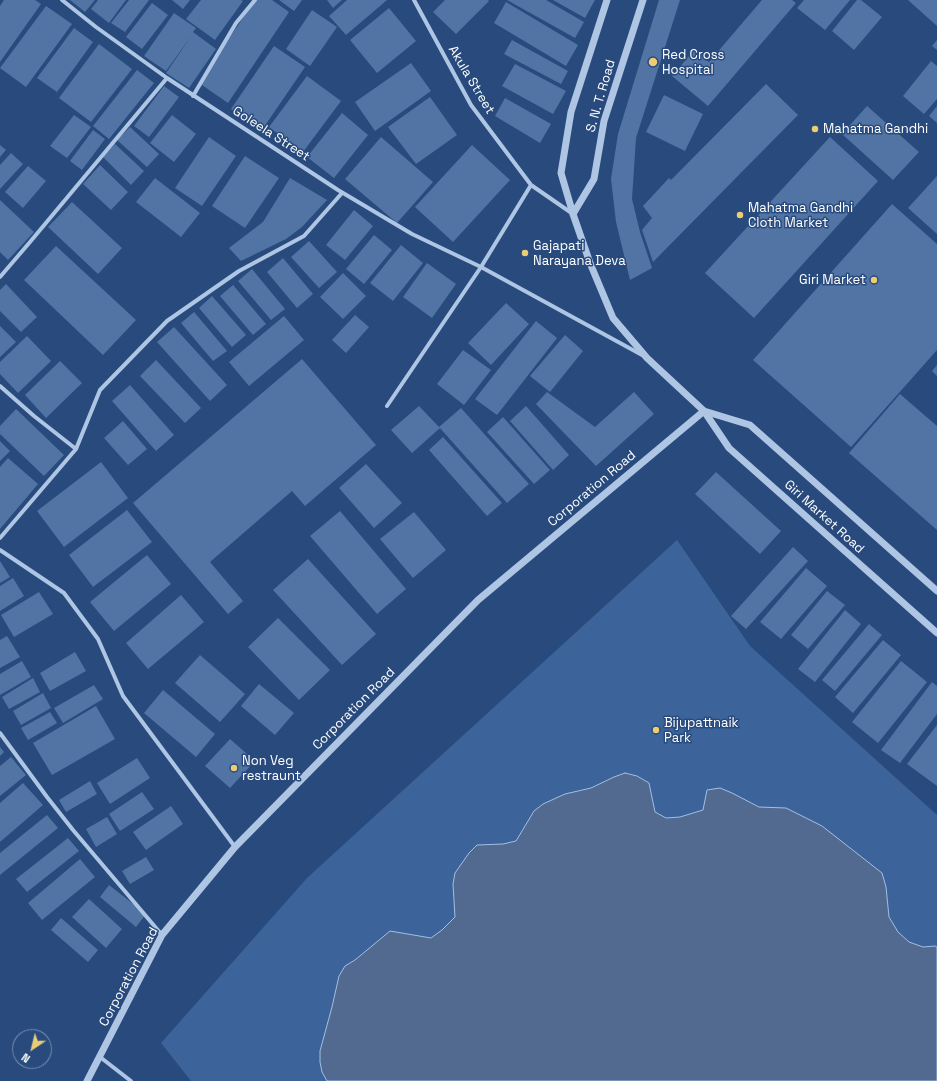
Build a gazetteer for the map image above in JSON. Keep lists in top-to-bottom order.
{
  "streets": {
    "street": [
      "Akula Street",
      "S. N. T. Road",
      "Goleela Street",
      "Corporation Road",
      "Giri Market Road"
    ]
  },
  "crossings": [
    ["Akula Street", "S. N. T. Road"],
    ["Akula Street", "Giri Market Road"],
    ["S. N. T. Road", "Giri Market Road"],
    ["Goleela Street", "Giri Market Road"],
    ["Corporation Road", "Giri Market Road"]
  ],
  "places": [
    "Red Cross Hospital",
    "Mahatma Gandhi",
    "Mahatma Gandhi Cloth Market",
    "Gajapati Narayana Deva",
    "Giri Market",
    "Bijupattnaik Park",
    "Non Veg restraunt"
  ],
  "north": "bottom left"
}
